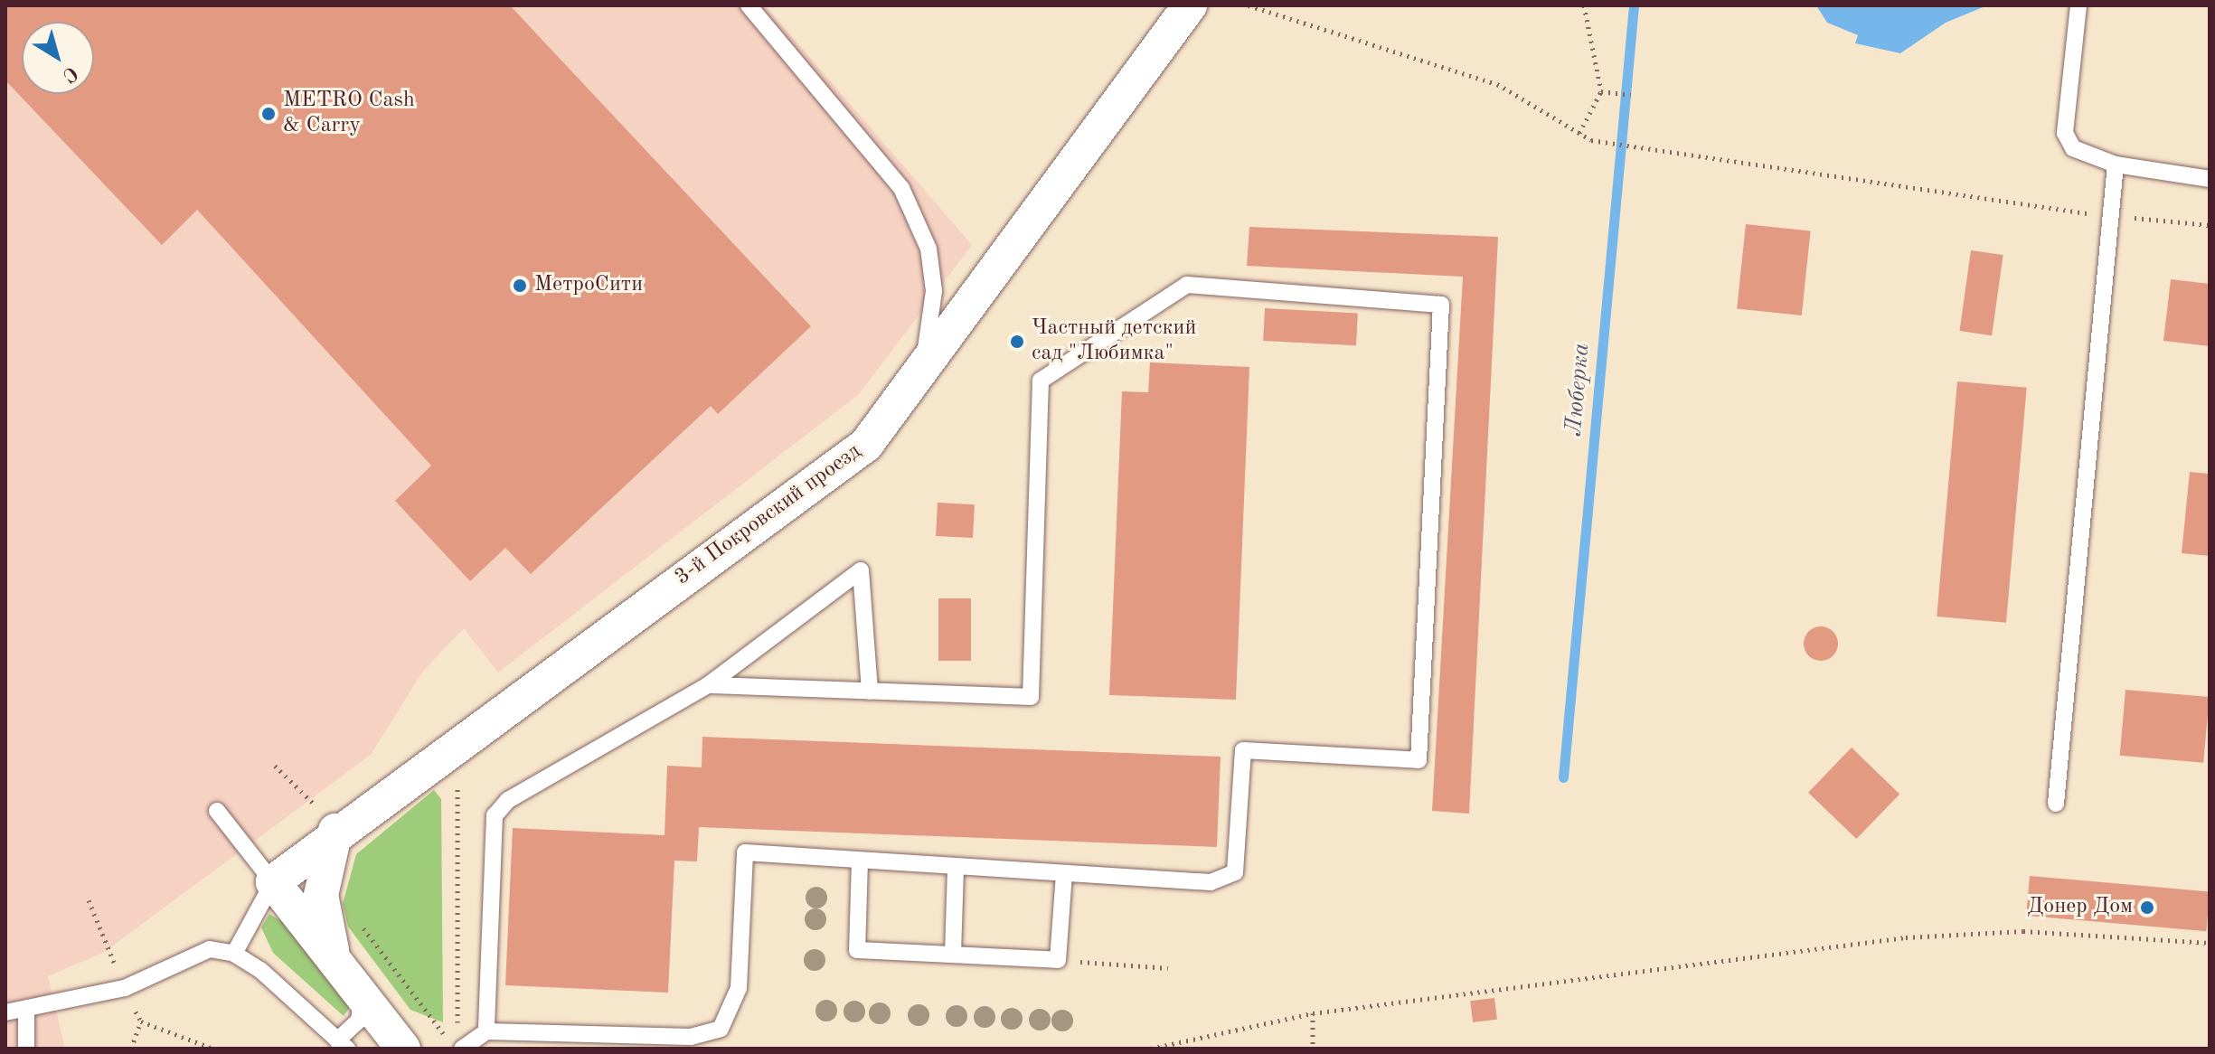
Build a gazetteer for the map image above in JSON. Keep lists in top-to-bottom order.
{
  "streets": {
    "street": ["3-й Покровский проезд"]
  },
  "water": ["Люберка"],
  "places": [
    "METRO Cash & Carry",
    "МетроСити",
    "Частный детский сад \"Любимка\"",
    "Донер Дом"
  ],
  "north": "bottom right"
}
